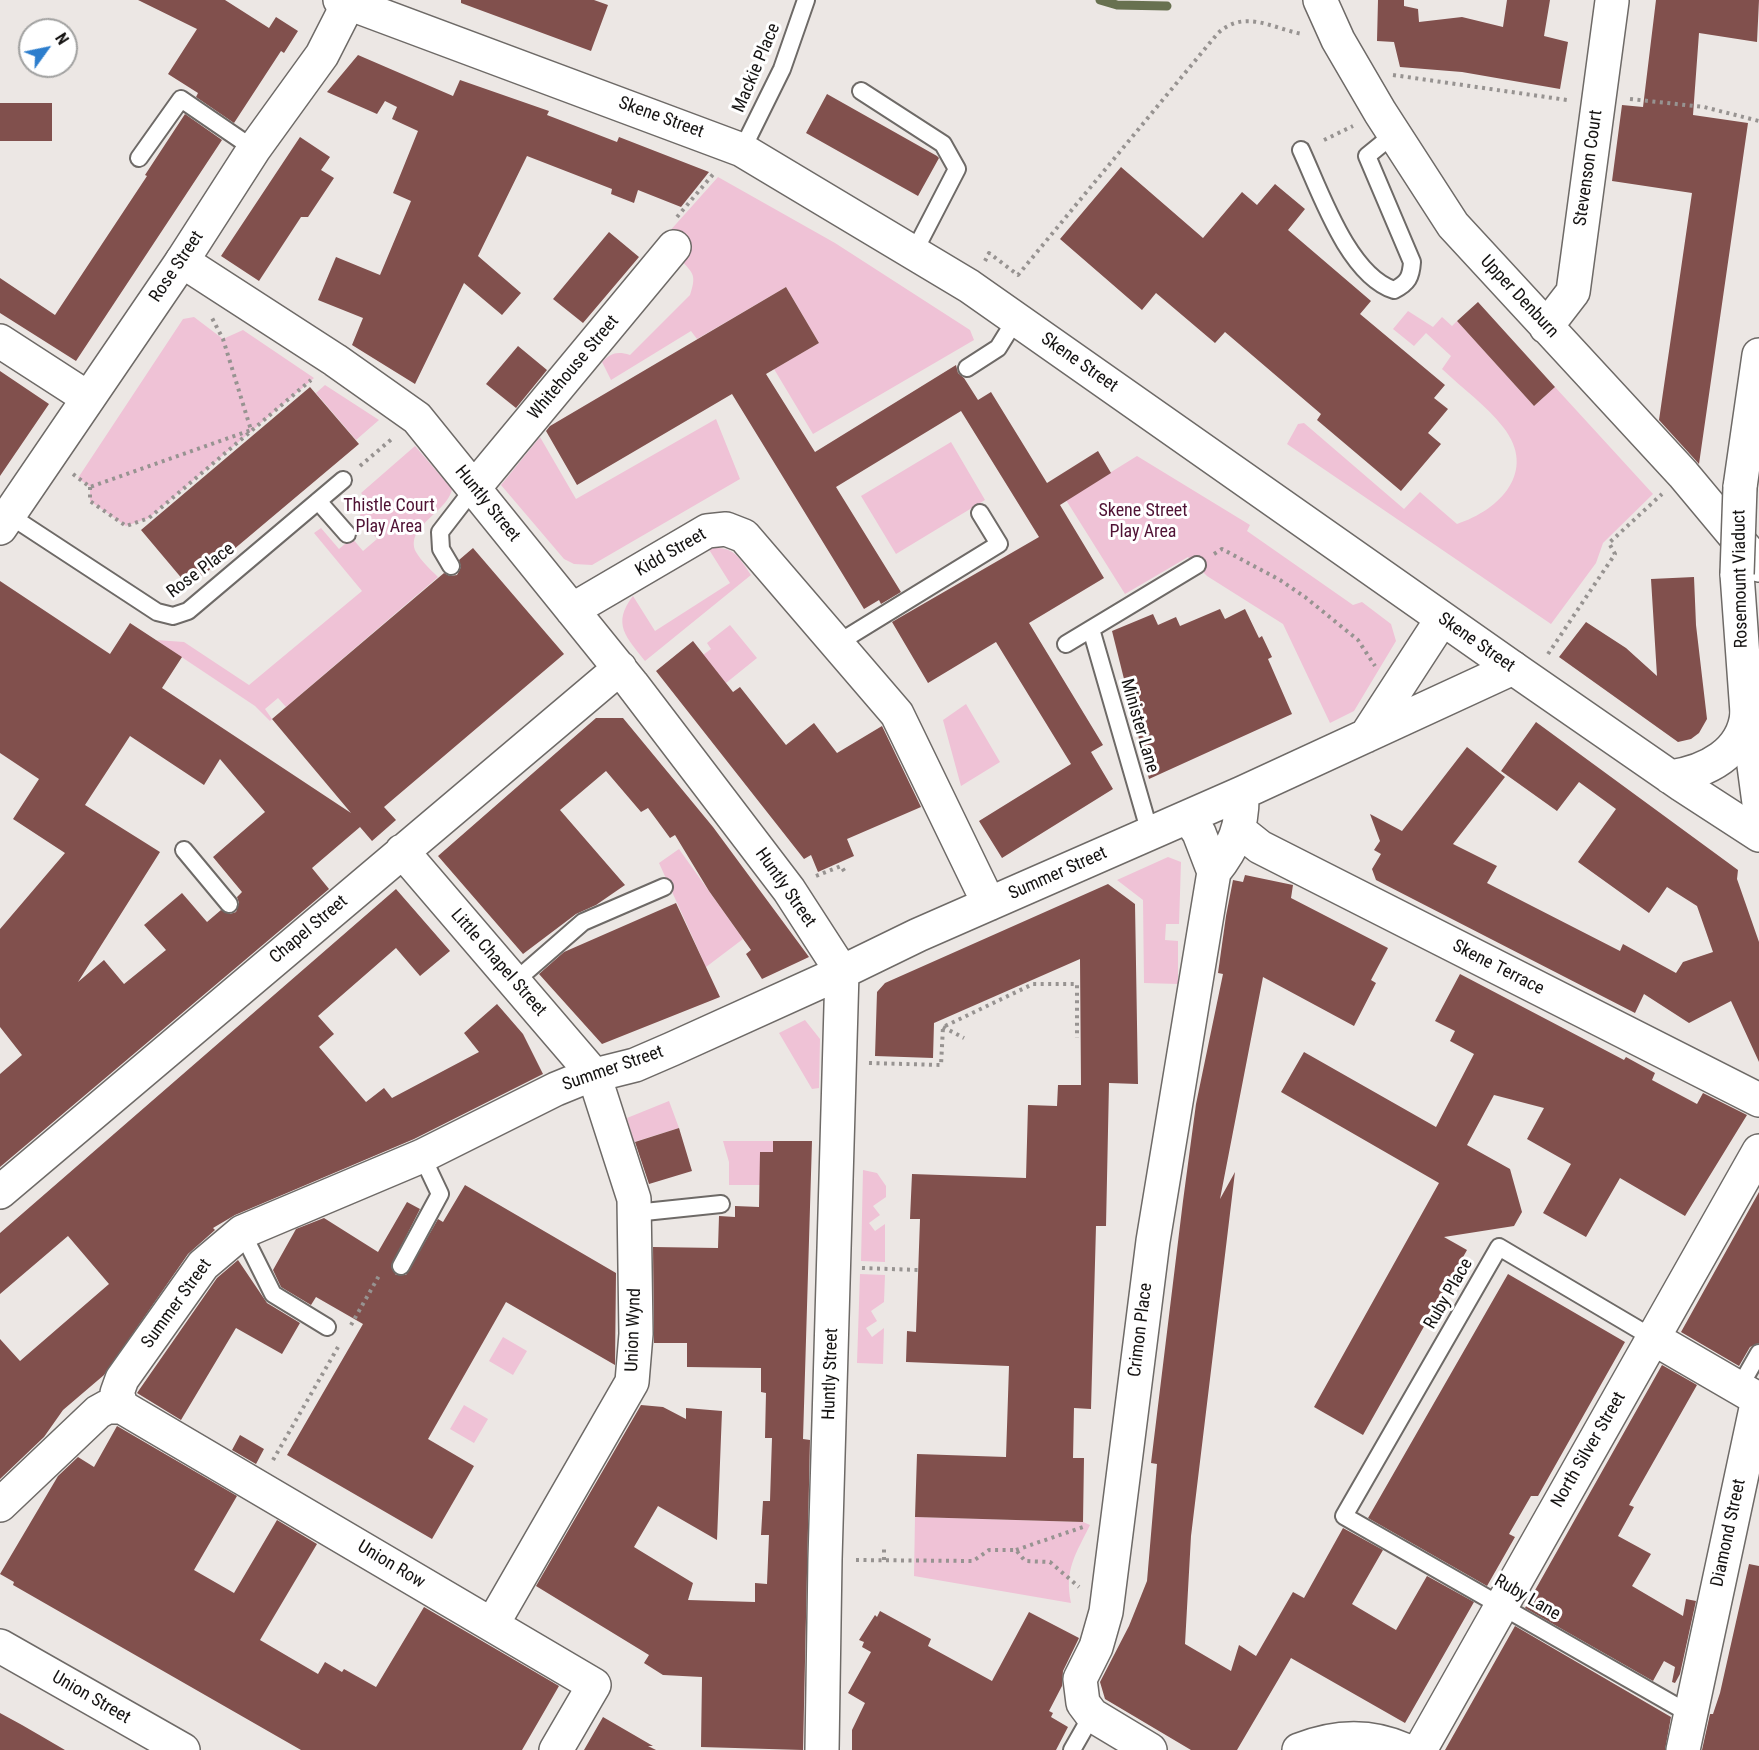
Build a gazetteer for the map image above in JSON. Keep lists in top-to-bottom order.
{
  "streets": {
    "street": [
      "Skene Street",
      "Stevenson Court",
      "Rose Street",
      "Upper Denburn",
      "Whitehouse Street",
      "Huntly Street",
      "Kidd Street",
      "Rosemount Viaduct",
      "Summer Street",
      "Chapel Street",
      "Little Chapel Street",
      "Skene Terrace",
      "Union Wynd",
      "Crimon Place",
      "North Silver Street",
      "Diamond Street",
      "Union Row",
      "Union Street"
    ],
    "lane": [
      "Mackie Place",
      "Rose Place",
      "Minister Lane",
      "Ruby Place",
      "Ruby Lane"
    ]
  },
  "crossings": [
    ["Mackie Place", "Skene Street"],
    ["Skene Street", "Rose Street"],
    ["Skene Street", "Summer Street"],
    ["Stevenson Court", "Upper Denburn"],
    ["Rose Street", "Huntly Street"],
    ["Rose Street", "Rose Place"],
    ["Upper Denburn", "Rosemount Viaduct"],
    ["Whitehouse Street", "Huntly Street"],
    ["Huntly Street", "Kidd Street"],
    ["Huntly Street", "Summer Street"],
    ["Huntly Street", "Chapel Street"],
    ["Kidd Street", "Summer Street"],
    ["Minister Lane", "Summer Street"],
    ["Summer Street", "Little Chapel Street"],
    ["Summer Street", "Union Wynd"],
    ["Summer Street", "Crimon Place"],
    ["Summer Street", "Union Row"],
    ["Chapel Street", "Little Chapel Street"],
    ["Little Chapel Street", "Union Wynd"],
    ["Skene Terrace", "Crimon Place"],
    ["Ruby Place", "North Silver Street"],
    ["Ruby Place", "Diamond Street"],
    ["Ruby Place", "Ruby Lane"],
    ["Union Wynd", "Union Row"],
    ["North Silver Street", "Diamond Street"],
    ["North Silver Street", "Ruby Lane"],
    ["Diamond Street", "Ruby Lane"]
  ],
  "parks": ["Thistle Court Play Area", "Skene Street Play Area"],
  "north": "top right"
}
